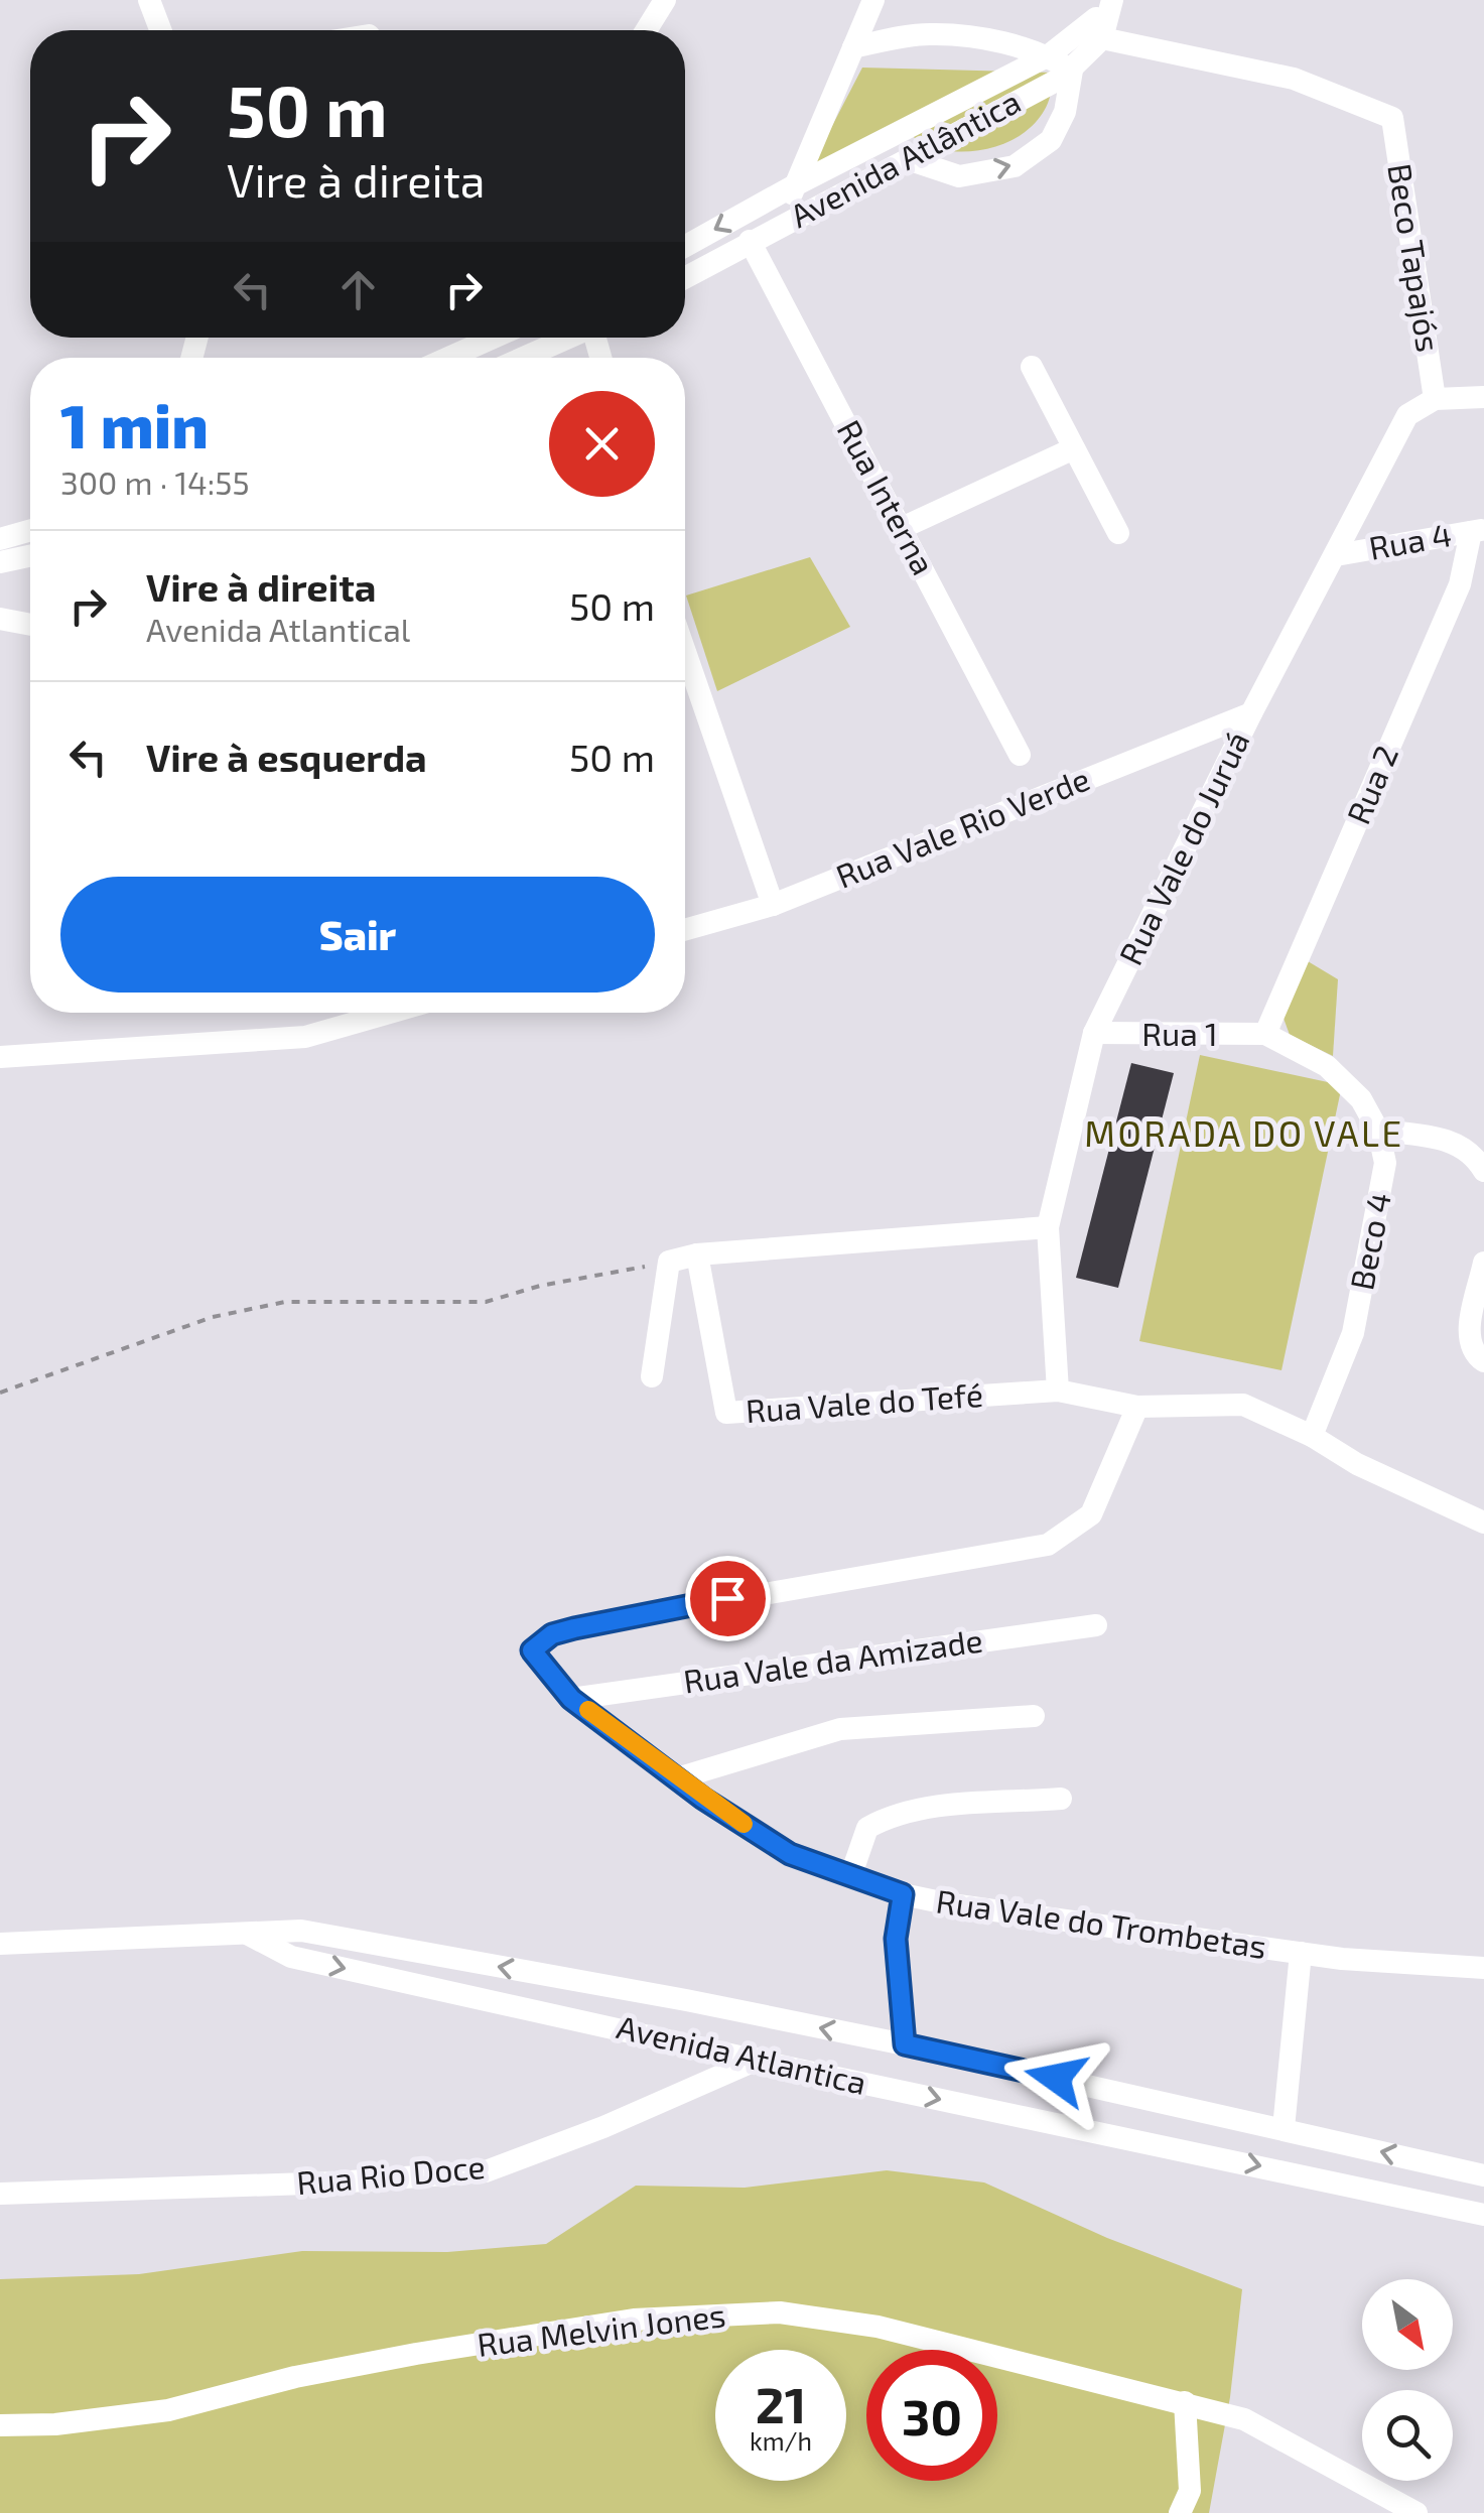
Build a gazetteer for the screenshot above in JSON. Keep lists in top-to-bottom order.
{
  "streets": {
    "street": [
      "Avenida Atlântica",
      "Beco Tapajós",
      "Rua Interna",
      "Rua 4",
      "Rua 2",
      "Rua Vale Rio Verde",
      "Rua Vale do Juruá",
      "Rua 1",
      "Beco 4",
      "Rua Vale do Tefé",
      "Rua Vale da Amizade",
      "Rua Vale do Trombetas",
      "Avenida Atlantica",
      "Rua Rio Doce",
      "Rua Melvin Jones"
    ]
  },
  "crossings": [
    ["Avenida Atlântica", "Beco Tapajós"],
    ["Avenida Atlântica", "Rua Interna"],
    ["Beco Tapajós", "Rua Vale do Juruá"],
    ["Rua 4", "Rua 2"],
    ["Rua 4", "Rua Vale do Juruá"],
    ["Rua 2", "Rua 1"],
    ["Rua Vale Rio Verde", "Rua Vale do Juruá"],
    ["Rua Vale do Juruá", "Rua 1"],
    ["Rua Vale do Juruá", "Rua Vale do Tefé"],
    ["Beco 4", "Rua Vale do Tefé"],
    ["Rua Vale do Tefé", "Rua Vale do Trombetas"],
    ["Rua Vale da Amizade", "Rua Vale do Trombetas"],
    ["Avenida Atlantica", "Rua Rio Doce"]
  ],
  "districts": ["MORADA DO VALE"],
  "north": "bottom right",
  "page": {
    "turn": ["50 m", "Vire à direita"],
    "heading": ["1 min", "300 m · 14:55"],
    "list": [
      {
        "name": "Vire à direita",
        "note": "Avenida Atlantical",
        "value": "50 m"
      },
      {
        "name": "Vire à esquerda",
        "value": "50 m"
      }
    ],
    "buttons": "Sair",
    "speed": "21 km/h",
    "limit": "30"
  }
}
